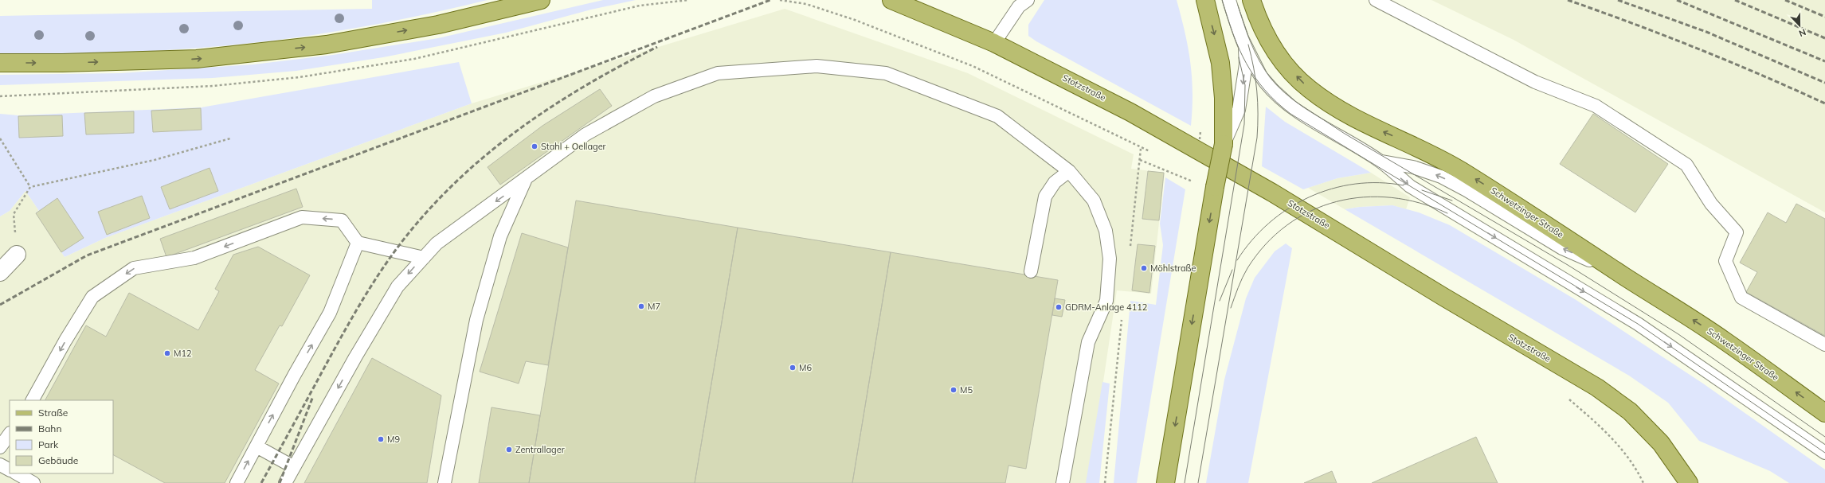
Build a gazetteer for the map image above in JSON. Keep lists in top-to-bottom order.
{
  "streets": {
    "main road": ["Stotzstraße", "Schwetzinger Straße"]
  },
  "one_way": ["Schwetzinger Straße"],
  "places": [
    "Stahl + Oellager",
    "Möhlstraße",
    "M7",
    "GDRM-Anlage 4112",
    "M12",
    "M6",
    "M5",
    "M9",
    "Zentrallager"
  ],
  "legend": [
    "Straße",
    "Bahn",
    "Park",
    "Gebäude"
  ],
  "north": "bottom"
}
